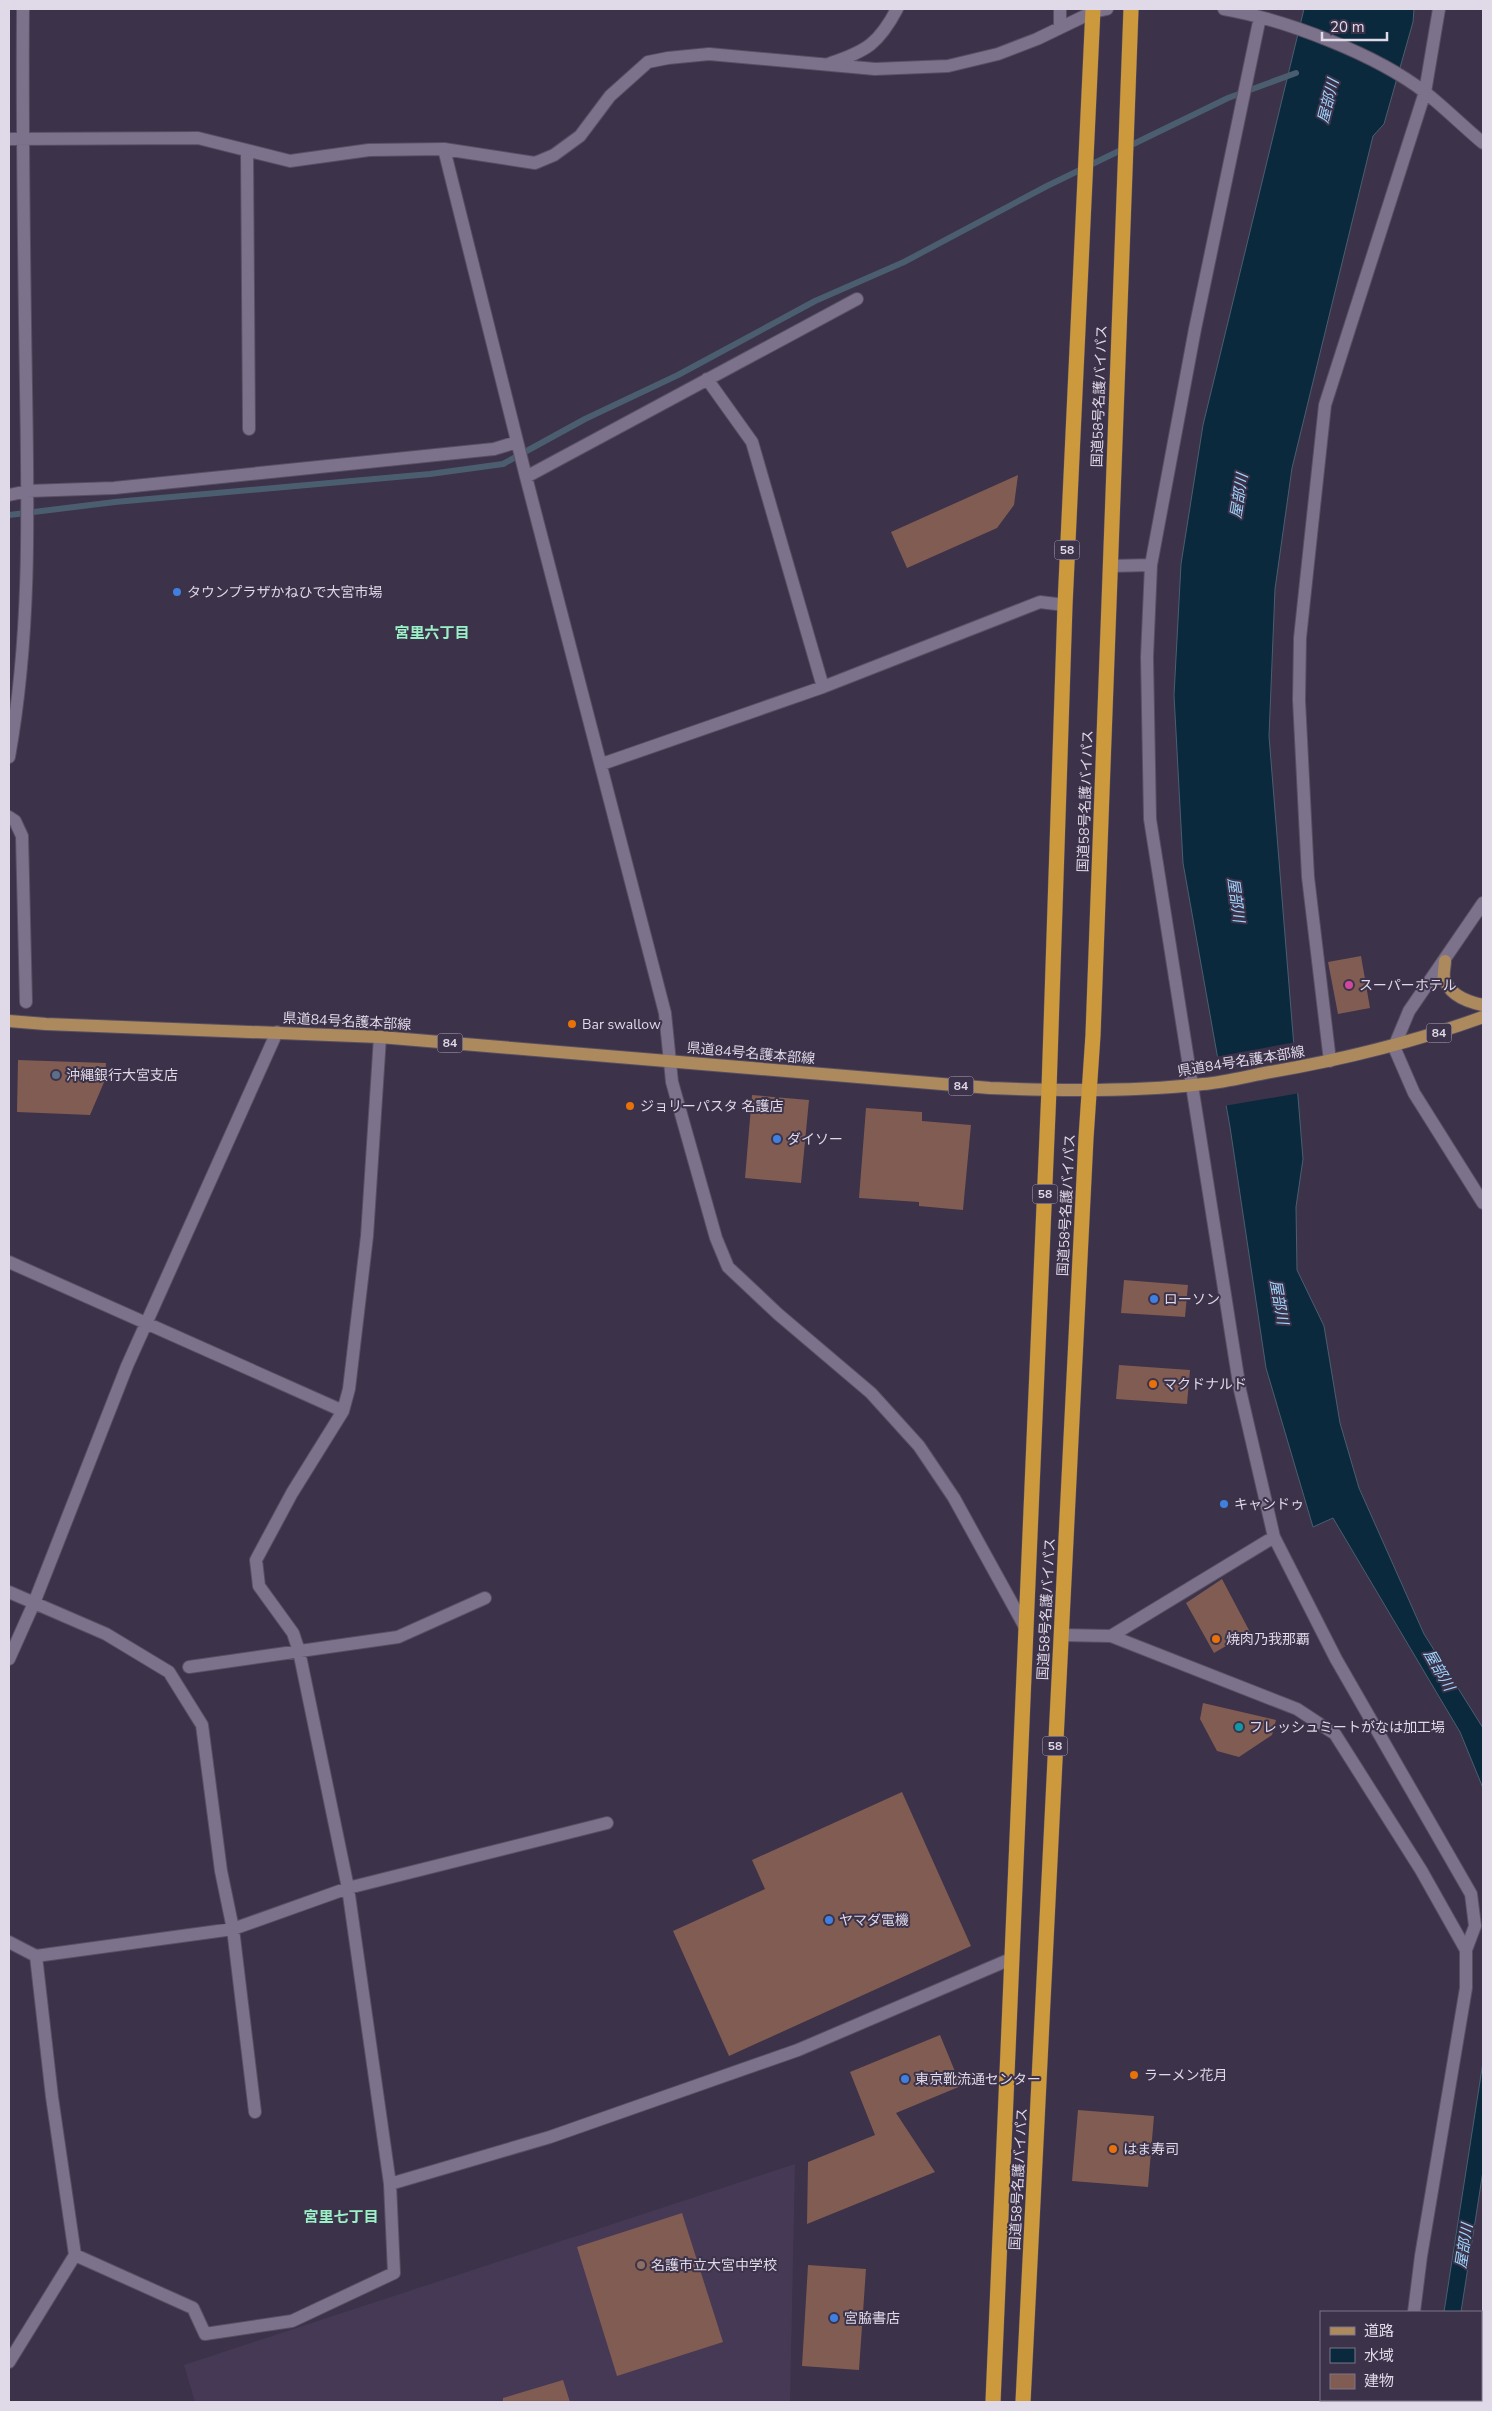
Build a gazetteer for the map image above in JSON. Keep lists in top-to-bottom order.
{
  "streets": {
    "highway": ["国道58号名護バイパス", "58"],
    "main road": ["県道84号名護本部線", "84"]
  },
  "crossings": [
    ["国道58号名護バイパス", "県道84号名護本部線"]
  ],
  "districts": ["宮里六丁目", "宮里七丁目"],
  "water": ["屋部川"],
  "places": [
    "タウンプラザかねひで大宮市場",
    "スーパーホテル",
    "Bar swallow",
    "沖縄銀行大宮支店",
    "ジョリーパスタ 名護店",
    "ダイソー",
    "ローソン",
    "マクドナルド",
    "キャンドゥ",
    "焼肉乃我那覇",
    "フレッシュミートがなは加工場",
    "ヤマダ電機",
    "ラーメン花月",
    "東京靴流通センター",
    "はま寿司",
    "名護市立大宮中学校",
    "宮脇書店"
  ],
  "legend": ["道路", "水域", "建物"],
  "scale_bar": "20 m"
}
